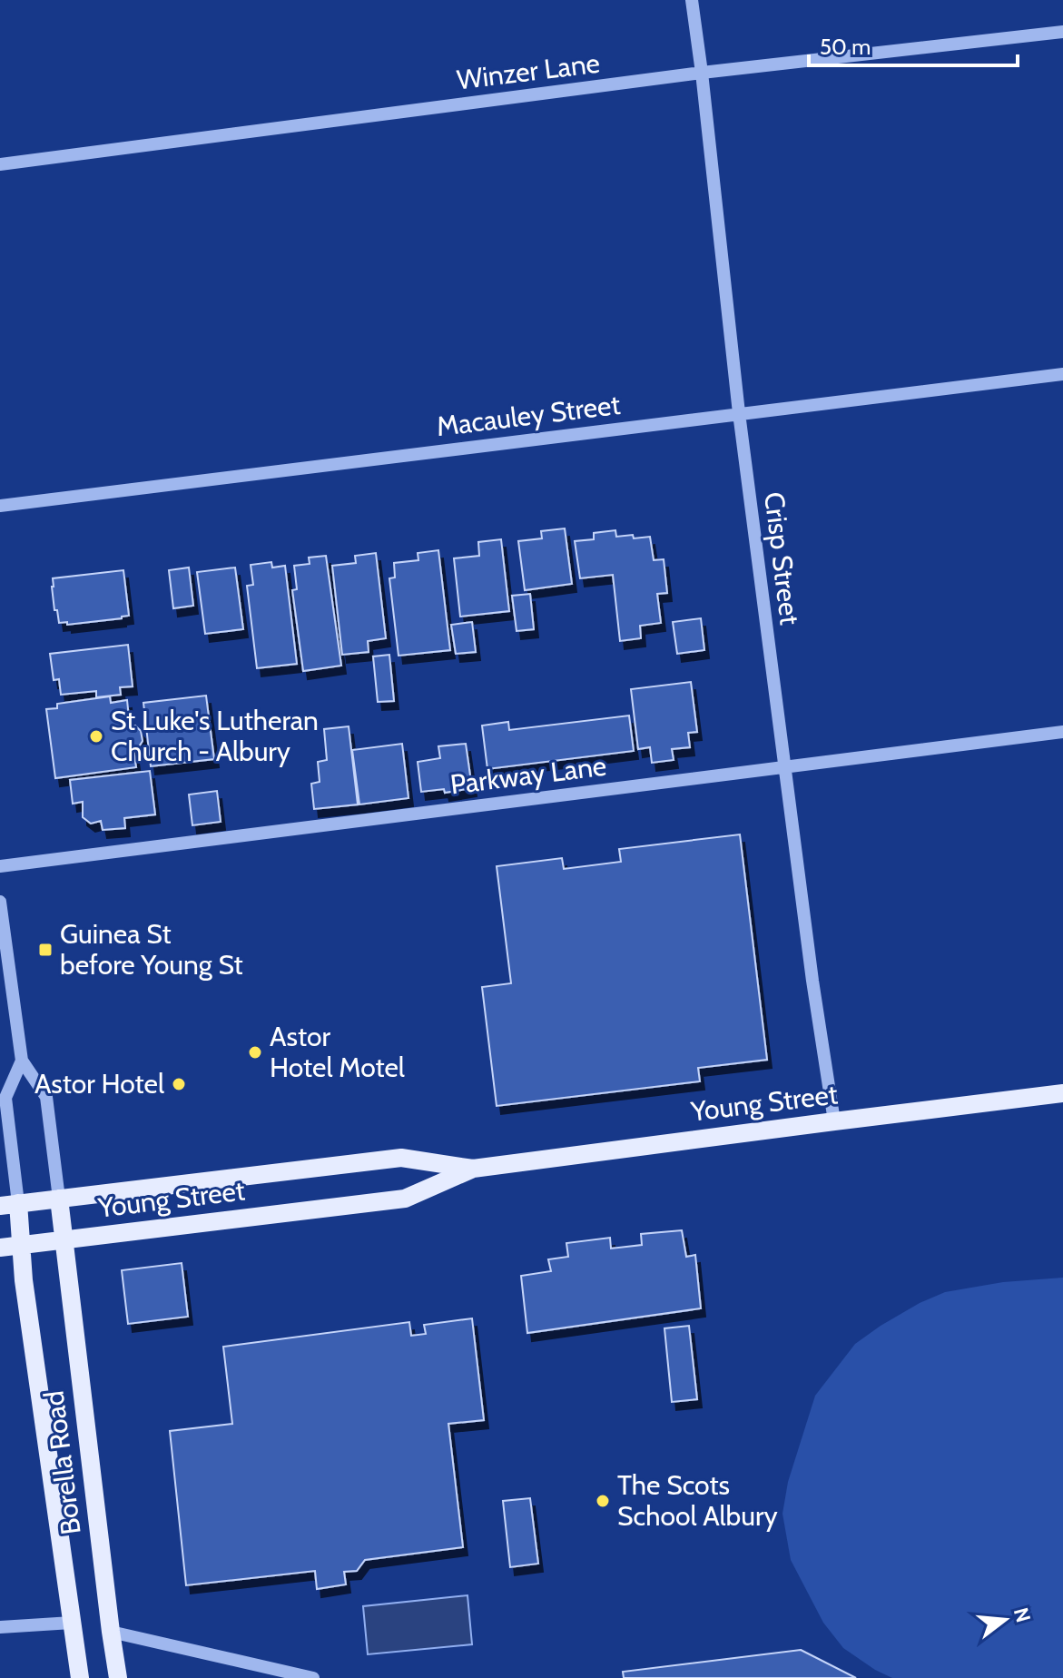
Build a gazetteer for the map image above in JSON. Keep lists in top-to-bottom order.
{
  "streets": {
    "main road": ["Young Street", "Borella Road"],
    "street": [
      "Winzer Lane",
      "Macauley Street",
      "Crisp Street",
      "Parkway Lane"
    ]
  },
  "crossings": [
    ["Winzer Lane", "Crisp Street"],
    ["Macauley Street", "Crisp Street"],
    ["Crisp Street", "Parkway Lane"],
    ["Crisp Street", "Young Street"],
    ["Young Street", "Borella Road"]
  ],
  "places": {
    "other": [
      "St Luke's Lutheran Church - Albury",
      "Astor Hotel Motel",
      "Astor Hotel",
      "The Scots School Albury"
    ],
    "transit": ["Guinea St before Young St"]
  },
  "scale_bar": "50 m",
  "north": "right"
}
